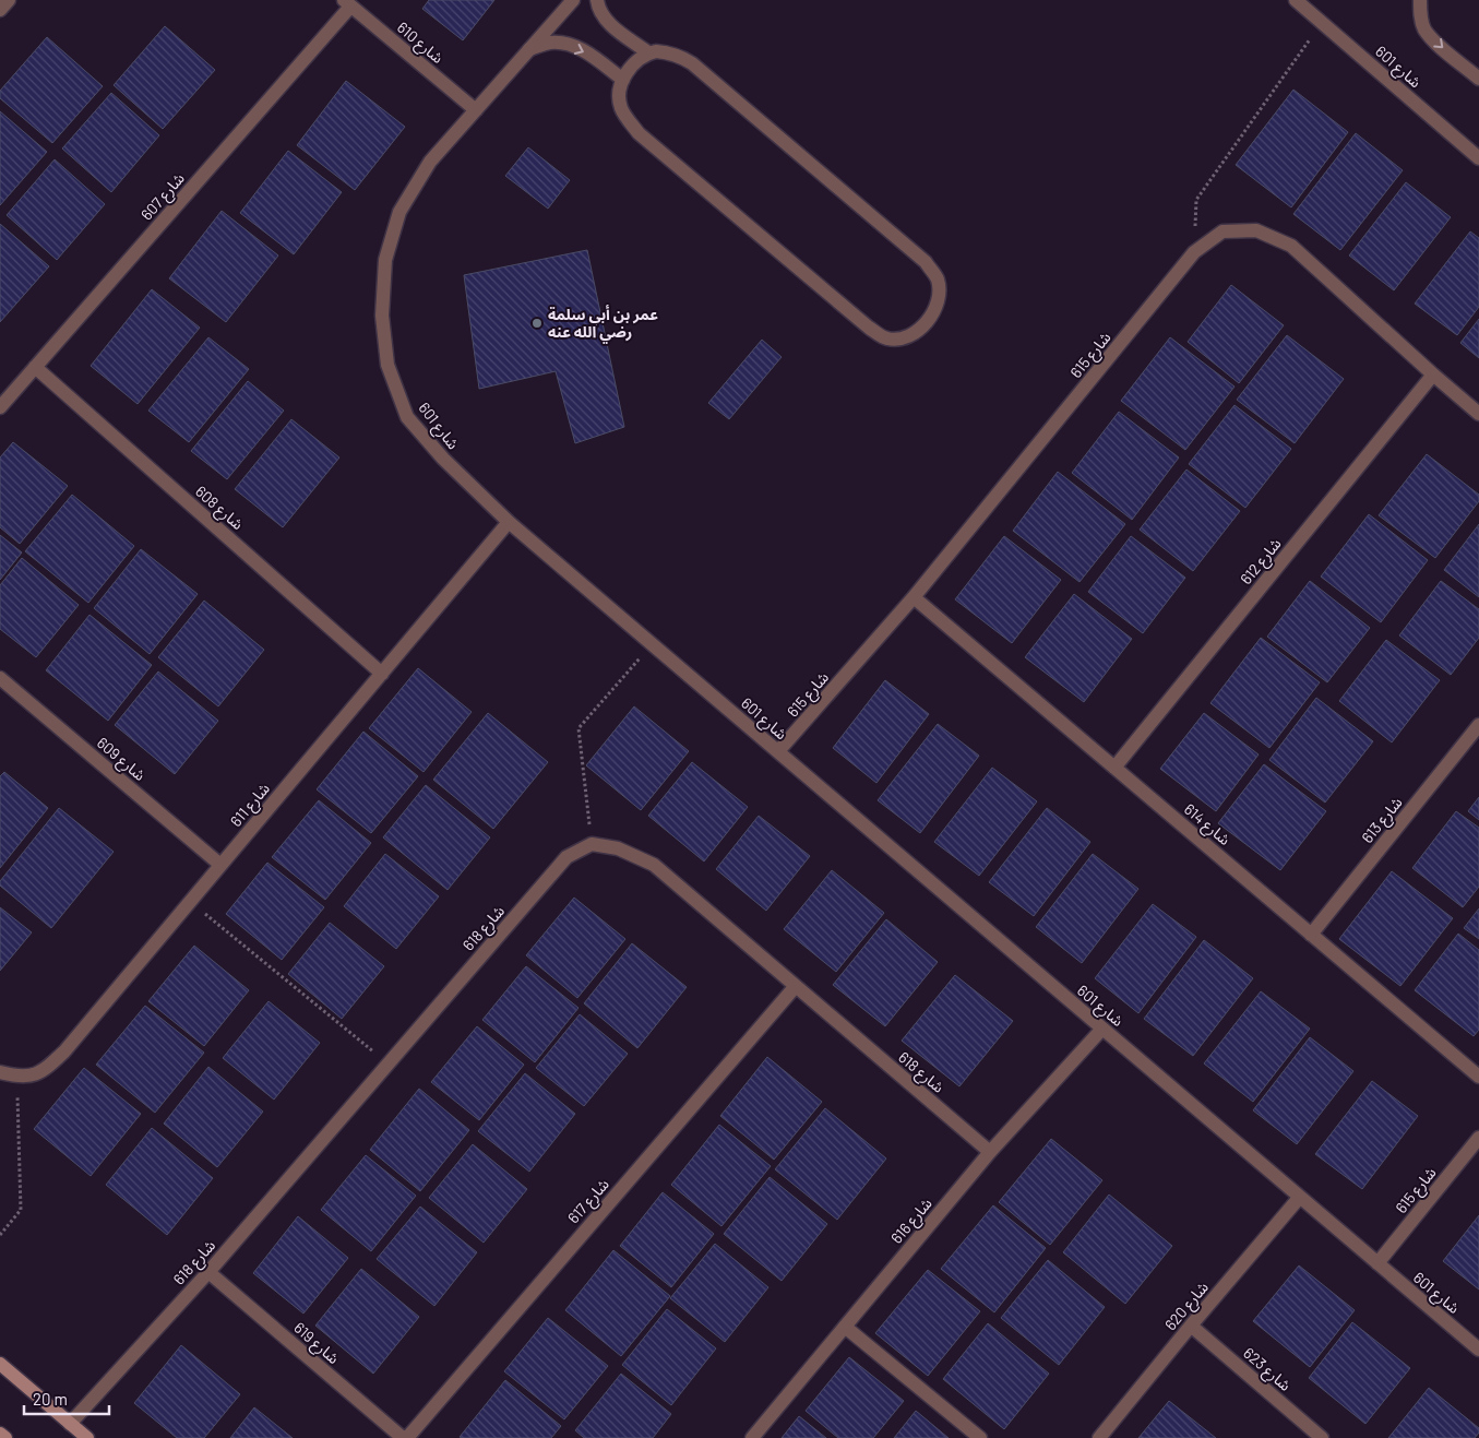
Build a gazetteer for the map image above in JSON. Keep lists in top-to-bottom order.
{
  "streets": {
    "street": [
      "شارع 610",
      "شارع 601",
      "شارع 607",
      "شارع 615",
      "شارع 608",
      "شارع 612",
      "شارع 609",
      "شارع 611",
      "شارع 613",
      "شارع 614",
      "شارع 618",
      "شارع 617",
      "شارع 616",
      "شارع 620",
      "شارع 619",
      "شارع 623"
    ]
  },
  "crossings": [
    ["شارع 610", "شارع 601"],
    ["شارع 610", "شارع 607"],
    ["شارع 601", "شارع 615"],
    ["شارع 601", "شارع 611"],
    ["شارع 601", "شارع 616"],
    ["شارع 601", "شارع 620"],
    ["شارع 607", "شارع 608"],
    ["شارع 615", "شارع 612"],
    ["شارع 615", "شارع 614"],
    ["شارع 608", "شارع 611"],
    ["شارع 612", "شارع 614"],
    ["شارع 609", "شارع 611"],
    ["شارع 613", "شارع 614"],
    ["شارع 618", "شارع 617"],
    ["شارع 618", "شارع 616"],
    ["شارع 618", "شارع 619"],
    ["شارع 620", "شارع 623"]
  ],
  "places": ["عمر بن أبي سلمة رضي الله عنه"],
  "scale_bar": "20 m"
}
